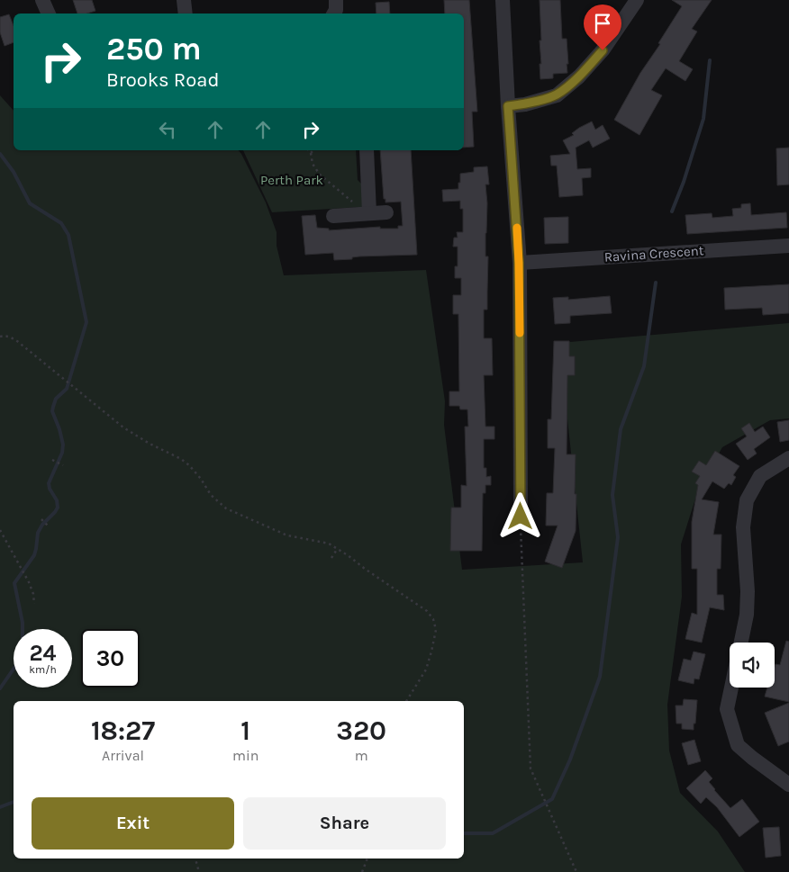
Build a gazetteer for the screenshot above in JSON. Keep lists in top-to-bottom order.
{
  "streets": {
    "street": ["Ravina Crescent"]
  },
  "parks": ["Perth Park"],
  "page": {
    "turn": ["250 m", "Brooks Road"],
    "speed": "24 km/h",
    "limit": "30",
    "eta": [
      "18:27",
      "Arrival",
      "1",
      "min",
      "320",
      "m"
    ],
    "buttons": ["Exit", "Share"]
  }
}
